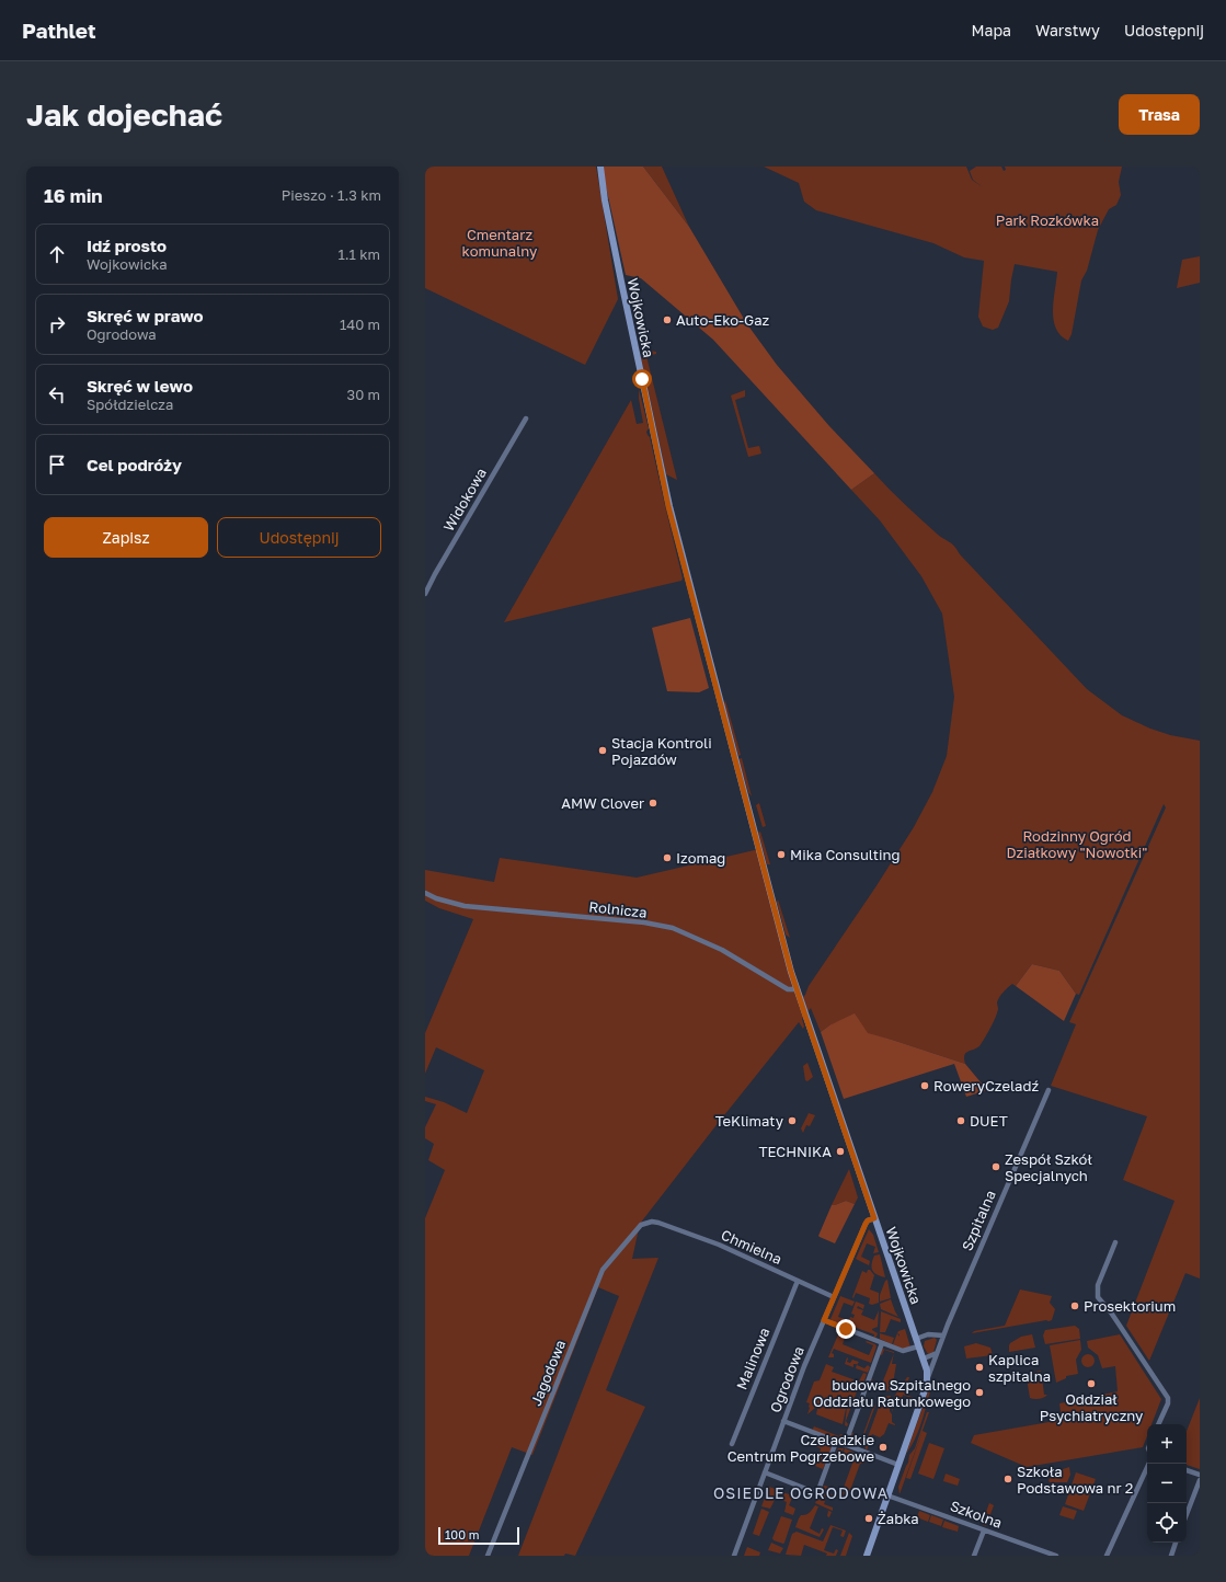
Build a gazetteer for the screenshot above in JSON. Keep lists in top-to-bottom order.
{
  "streets": {
    "street": [
      "Wojkowicka",
      "Widokowa",
      "Rolnicza",
      "Szpitalna",
      "Chmielna",
      "Malinowa",
      "Jagodowa",
      "Ogrodowa",
      "Szkolna"
    ]
  },
  "crossings": [
    ["Wojkowicka", "Rolnicza"],
    ["Wojkowicka", "Szpitalna"],
    ["Wojkowicka", "Ogrodowa"],
    ["Szpitalna", "Szkolna"],
    ["Chmielna", "Malinowa"],
    ["Chmielna", "Jagodowa"],
    ["Chmielna", "Ogrodowa"]
  ],
  "districts": ["OSIEDLE OGRODOWA"],
  "parks": ["Park Rozkówka", "Cmentarz komunalny", "Rodzinny Ogród Działkowy \"Nowotki\""],
  "places": [
    "Auto-Eko-Gaz",
    "Stacja Kontroli Pojazdów",
    "AMW Clover",
    "Mika Consulting",
    "Izomag",
    "RoweryCzeladź",
    "TeKlimaty",
    "DUET",
    "TECHNIKA",
    "Zespół Szkół Specjalnych",
    "Prosektorium",
    "Kaplica szpitalna",
    "Oddział Psychiatryczny",
    "budowa Szpitalnego Oddziału Ratunkowego",
    "Czeladzkie Centrum Pogrzebowe",
    "Szkoła Podstawowa nr 2",
    "Żabka"
  ],
  "scale_bar": "100 m",
  "page": {
    "header": "Pathlet",
    "nav": ["Mapa", "Warstwy", "Udostępnij"],
    "buttons": [
      "Trasa",
      ["Zapisz", "Udostępnij"]
    ],
    "title": "Jak dojechać",
    "heading": ["16 min", "Pieszo · 1.3 km"],
    "list": [
      ["Idź prosto", "Wojkowicka", "1.1 km"],
      ["Skręć w prawo", "Ogrodowa", "140 m"],
      ["Skręć w lewo", "Spółdzielcza", "30 m"],
      "Cel podróży"
    ],
    "map_buttons": ["+", "−"],
    "scale": "100 m"
  }
}
